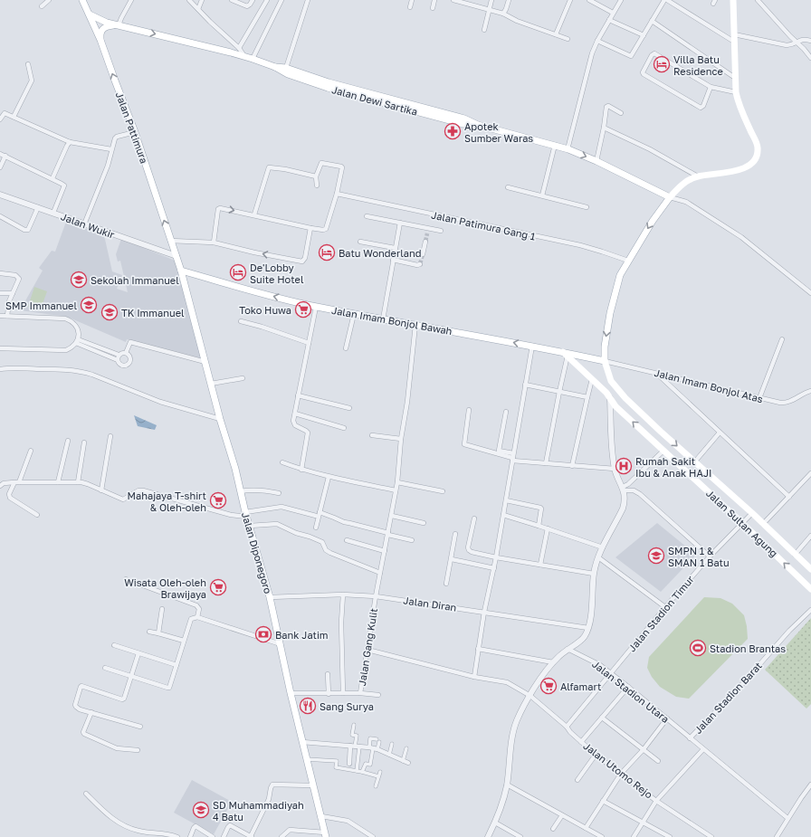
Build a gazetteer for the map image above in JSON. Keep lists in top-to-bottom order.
{
  "streets": {
    "main road": [
      "Jalan Dewi Sartika",
      "Jalan Pattimura",
      "Jalan Imam Bonjol Bawah",
      "Jalan Sultan Agung",
      "Jalan Diponegoro"
    ],
    "street": [
      "Jalan Wukir",
      "Jalan Patimura Gang 1",
      "Jalan Imam Bonjol Atas",
      "Jalan Diran",
      "Jalan Stadion Timur",
      "Jalan Gang Kulit",
      "Jalan Stadion Utara",
      "Jalan Stadion Barat",
      "Jalan Utomo Rejo"
    ]
  },
  "crossings": [
    ["Jalan Dewi Sartika", "Jalan Pattimura"],
    ["Jalan Pattimura", "Jalan Wukir"],
    ["Jalan Pattimura", "Jalan Imam Bonjol Bawah"],
    ["Jalan Pattimura", "Jalan Diponegoro"],
    ["Jalan Imam Bonjol Bawah", "Jalan Imam Bonjol Atas"],
    ["Jalan Imam Bonjol Bawah", "Jalan Sultan Agung"],
    ["Jalan Imam Bonjol Bawah", "Jalan Diponegoro"],
    ["Jalan Imam Bonjol Bawah", "Jalan Gang Kulit"],
    ["Jalan Imam Bonjol Atas", "Jalan Sultan Agung"],
    ["Jalan Sultan Agung", "Jalan Stadion Timur"],
    ["Jalan Diponegoro", "Jalan Diran"],
    ["Jalan Diponegoro", "Jalan Gang Kulit"],
    ["Jalan Diran", "Jalan Gang Kulit"],
    ["Jalan Stadion Timur", "Jalan Stadion Utara"],
    ["Jalan Stadion Timur", "Jalan Utomo Rejo"],
    ["Jalan Gang Kulit", "Jalan Utomo Rejo"],
    ["Jalan Stadion Utara", "Jalan Stadion Barat"]
  ],
  "one_way": ["Jalan Pattimura", "Jalan Imam Bonjol Bawah"],
  "places": {
    "hotel": ["Villa Batu Residence", "Batu Wonderland", "De'Lobby Suite Hotel"],
    "pharmacy": ["Apotek Sumber Waras"],
    "school or university": [
      "Sekolah Immanuel",
      "SMP Immanuel",
      "TK Immanuel",
      "SMPN 1 & SMAN 1 Batu",
      "SD Muhammadiyah 4 Batu"
    ],
    "supermarket": [
      "Toko Huwa",
      "Mahajaya T-shirt & Oleh-oleh",
      "Wisata Oleh-oleh Brawijaya",
      "Alfamart"
    ],
    "hospital": ["Rumah Sakit Ibu & Anak HAJI"],
    "bank": ["Bank Jatim"],
    "sports": ["Stadion Brantas"],
    "restaurant": ["Sang Surya"]
  }
}
